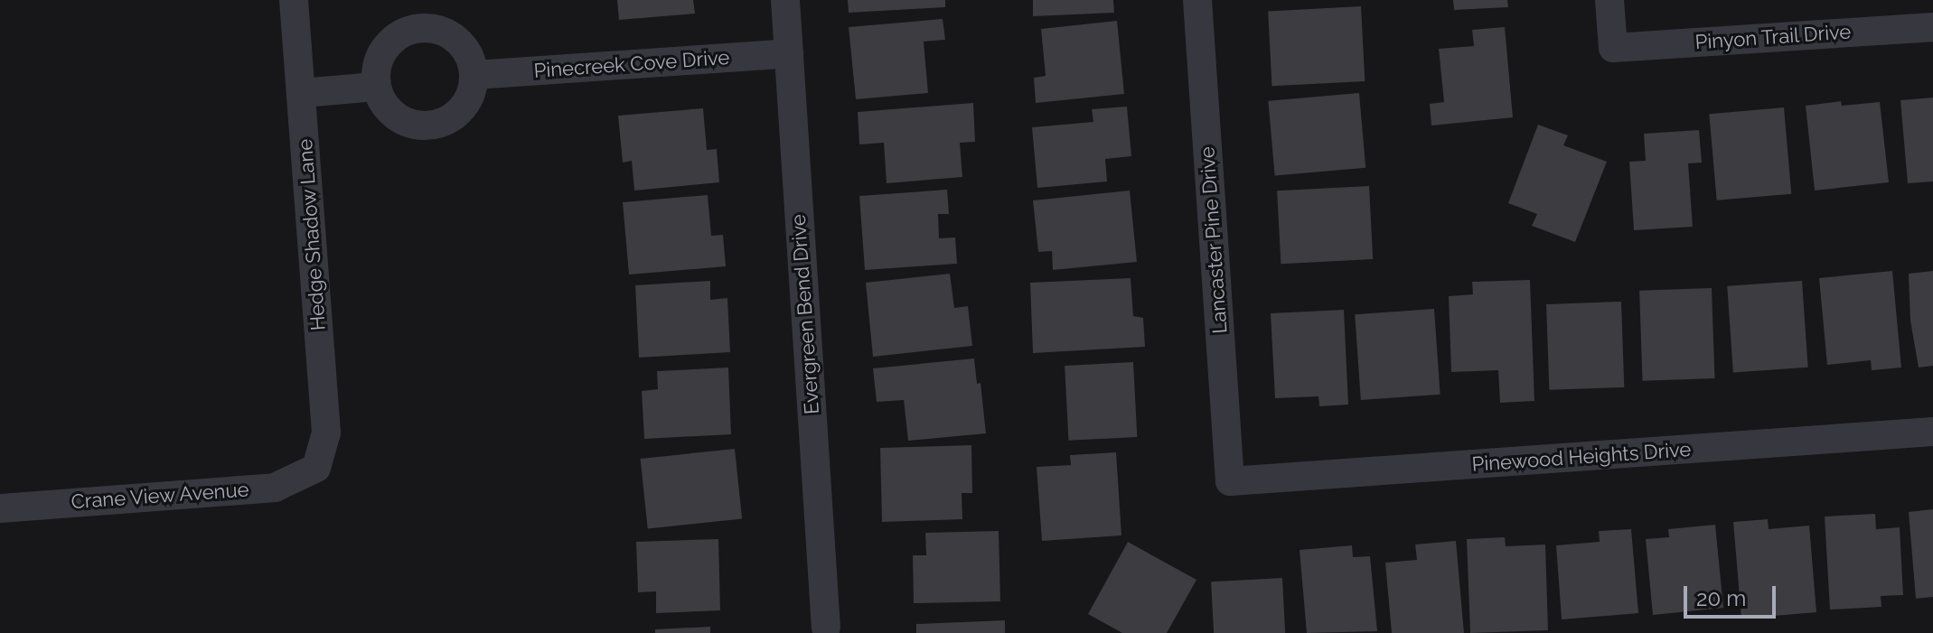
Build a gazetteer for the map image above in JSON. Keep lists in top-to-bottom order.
{
  "streets": {
    "street": [
      "Pinyon Trail Drive",
      "Pinecreek Cove Drive",
      "Hedge Shadow Lane",
      "Lancaster Pine Drive",
      "Evergreen Bend Drive",
      "Pinewood Heights Drive",
      "Crane View Avenue"
    ]
  },
  "crossings": [
    ["Pinecreek Cove Drive", "Evergreen Bend Drive"],
    ["Hedge Shadow Lane", "Crane View Avenue"],
    ["Lancaster Pine Drive", "Pinewood Heights Drive"]
  ],
  "scale_bar": "20 m"
}
